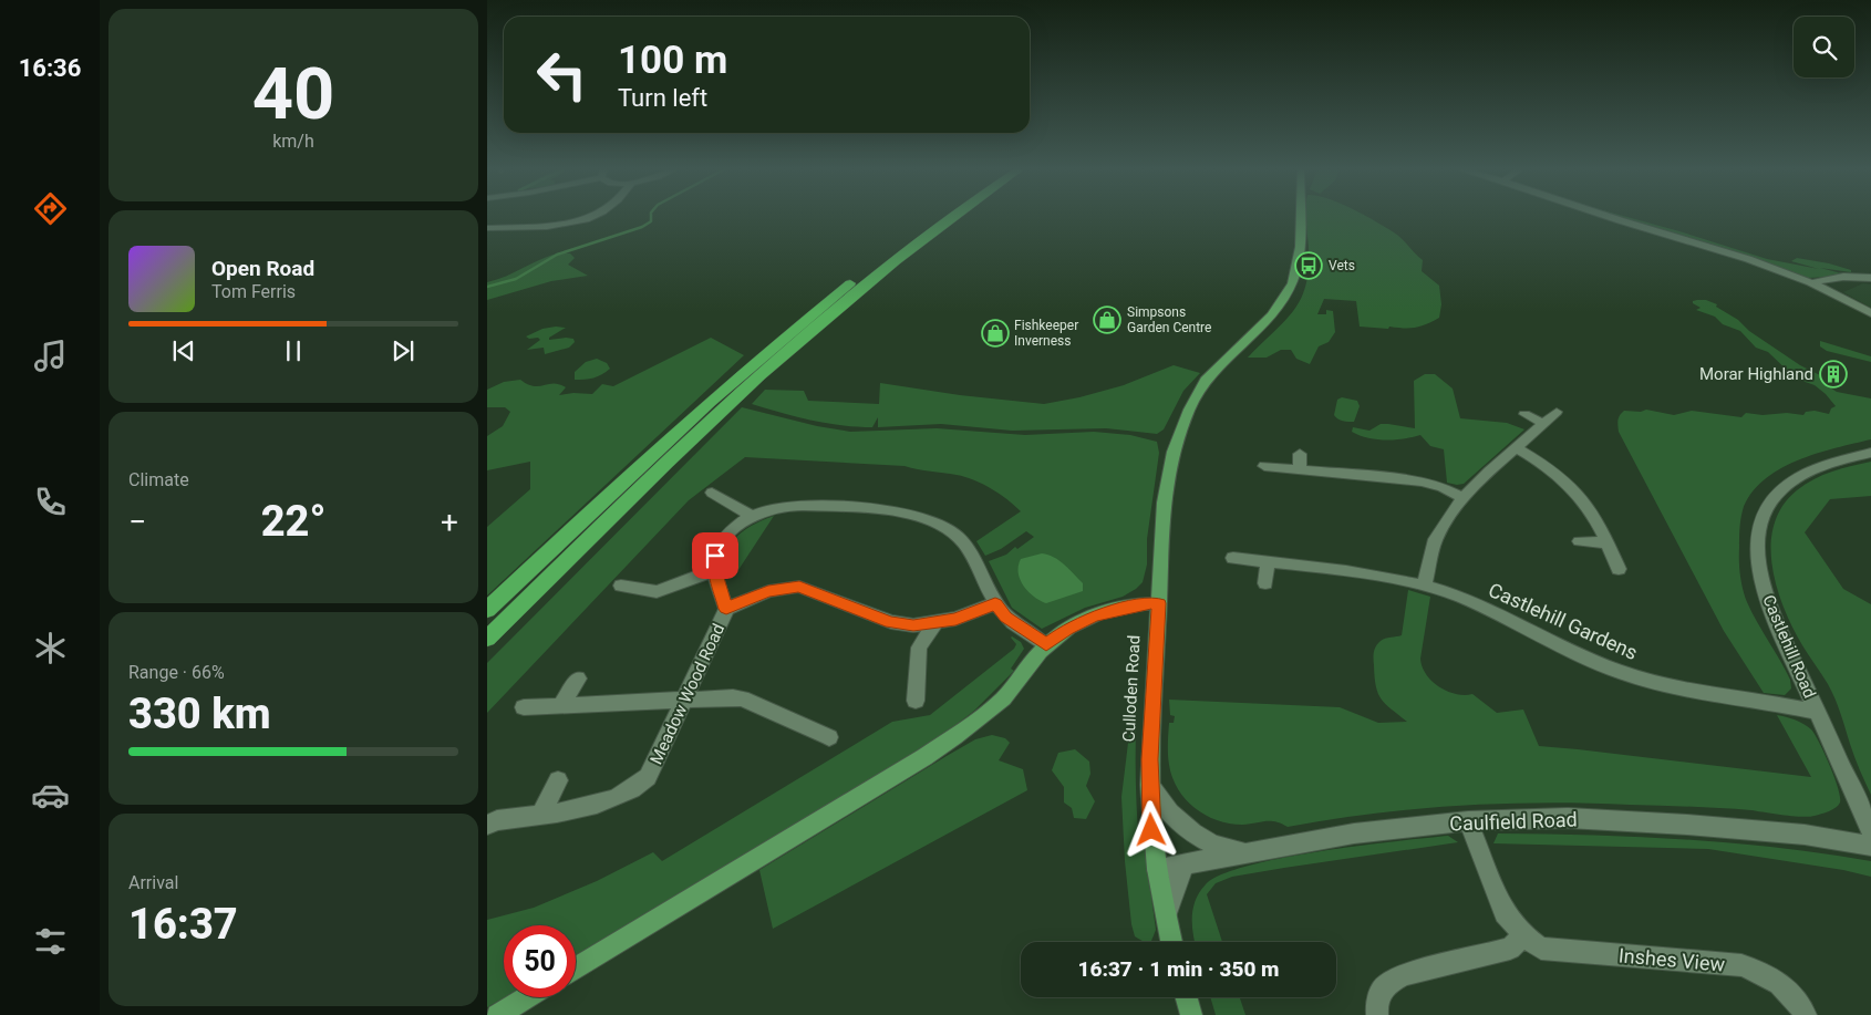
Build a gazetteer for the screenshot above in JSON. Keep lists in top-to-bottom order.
{
  "streets": {
    "main road": ["Culloden Road"],
    "street": [
      "Castlehill Gardens",
      "Castlehill Road",
      "Meadow Wood Road",
      "Caulfield Road",
      "Inshes View"
    ]
  },
  "crossings": [
    ["Castlehill Gardens", "Castlehill Road"],
    ["Culloden Road", "Caulfield Road"],
    ["Caulfield Road", "Inshes View"]
  ],
  "places": {
    "bus stop": ["Vets"],
    "shop": ["Simpsons Garden Centre", "Fishkeeper Inverness"],
    "building": ["Morar Highland"]
  },
  "page": {
    "tabs": "16:36",
    "tile": [
      ["40", "km/h"],
      "Climate",
      ["Range · 66%", "330 km"],
      ["Arrival", "16:37"]
    ],
    "turn": ["100 m", "Turn left"],
    "song": ["Open Road", "Tom Ferris"],
    "heat": ["−", "22°", "+"],
    "limit": "50",
    "trip": "16:37 · 1 min · 350 m"
  }
}
